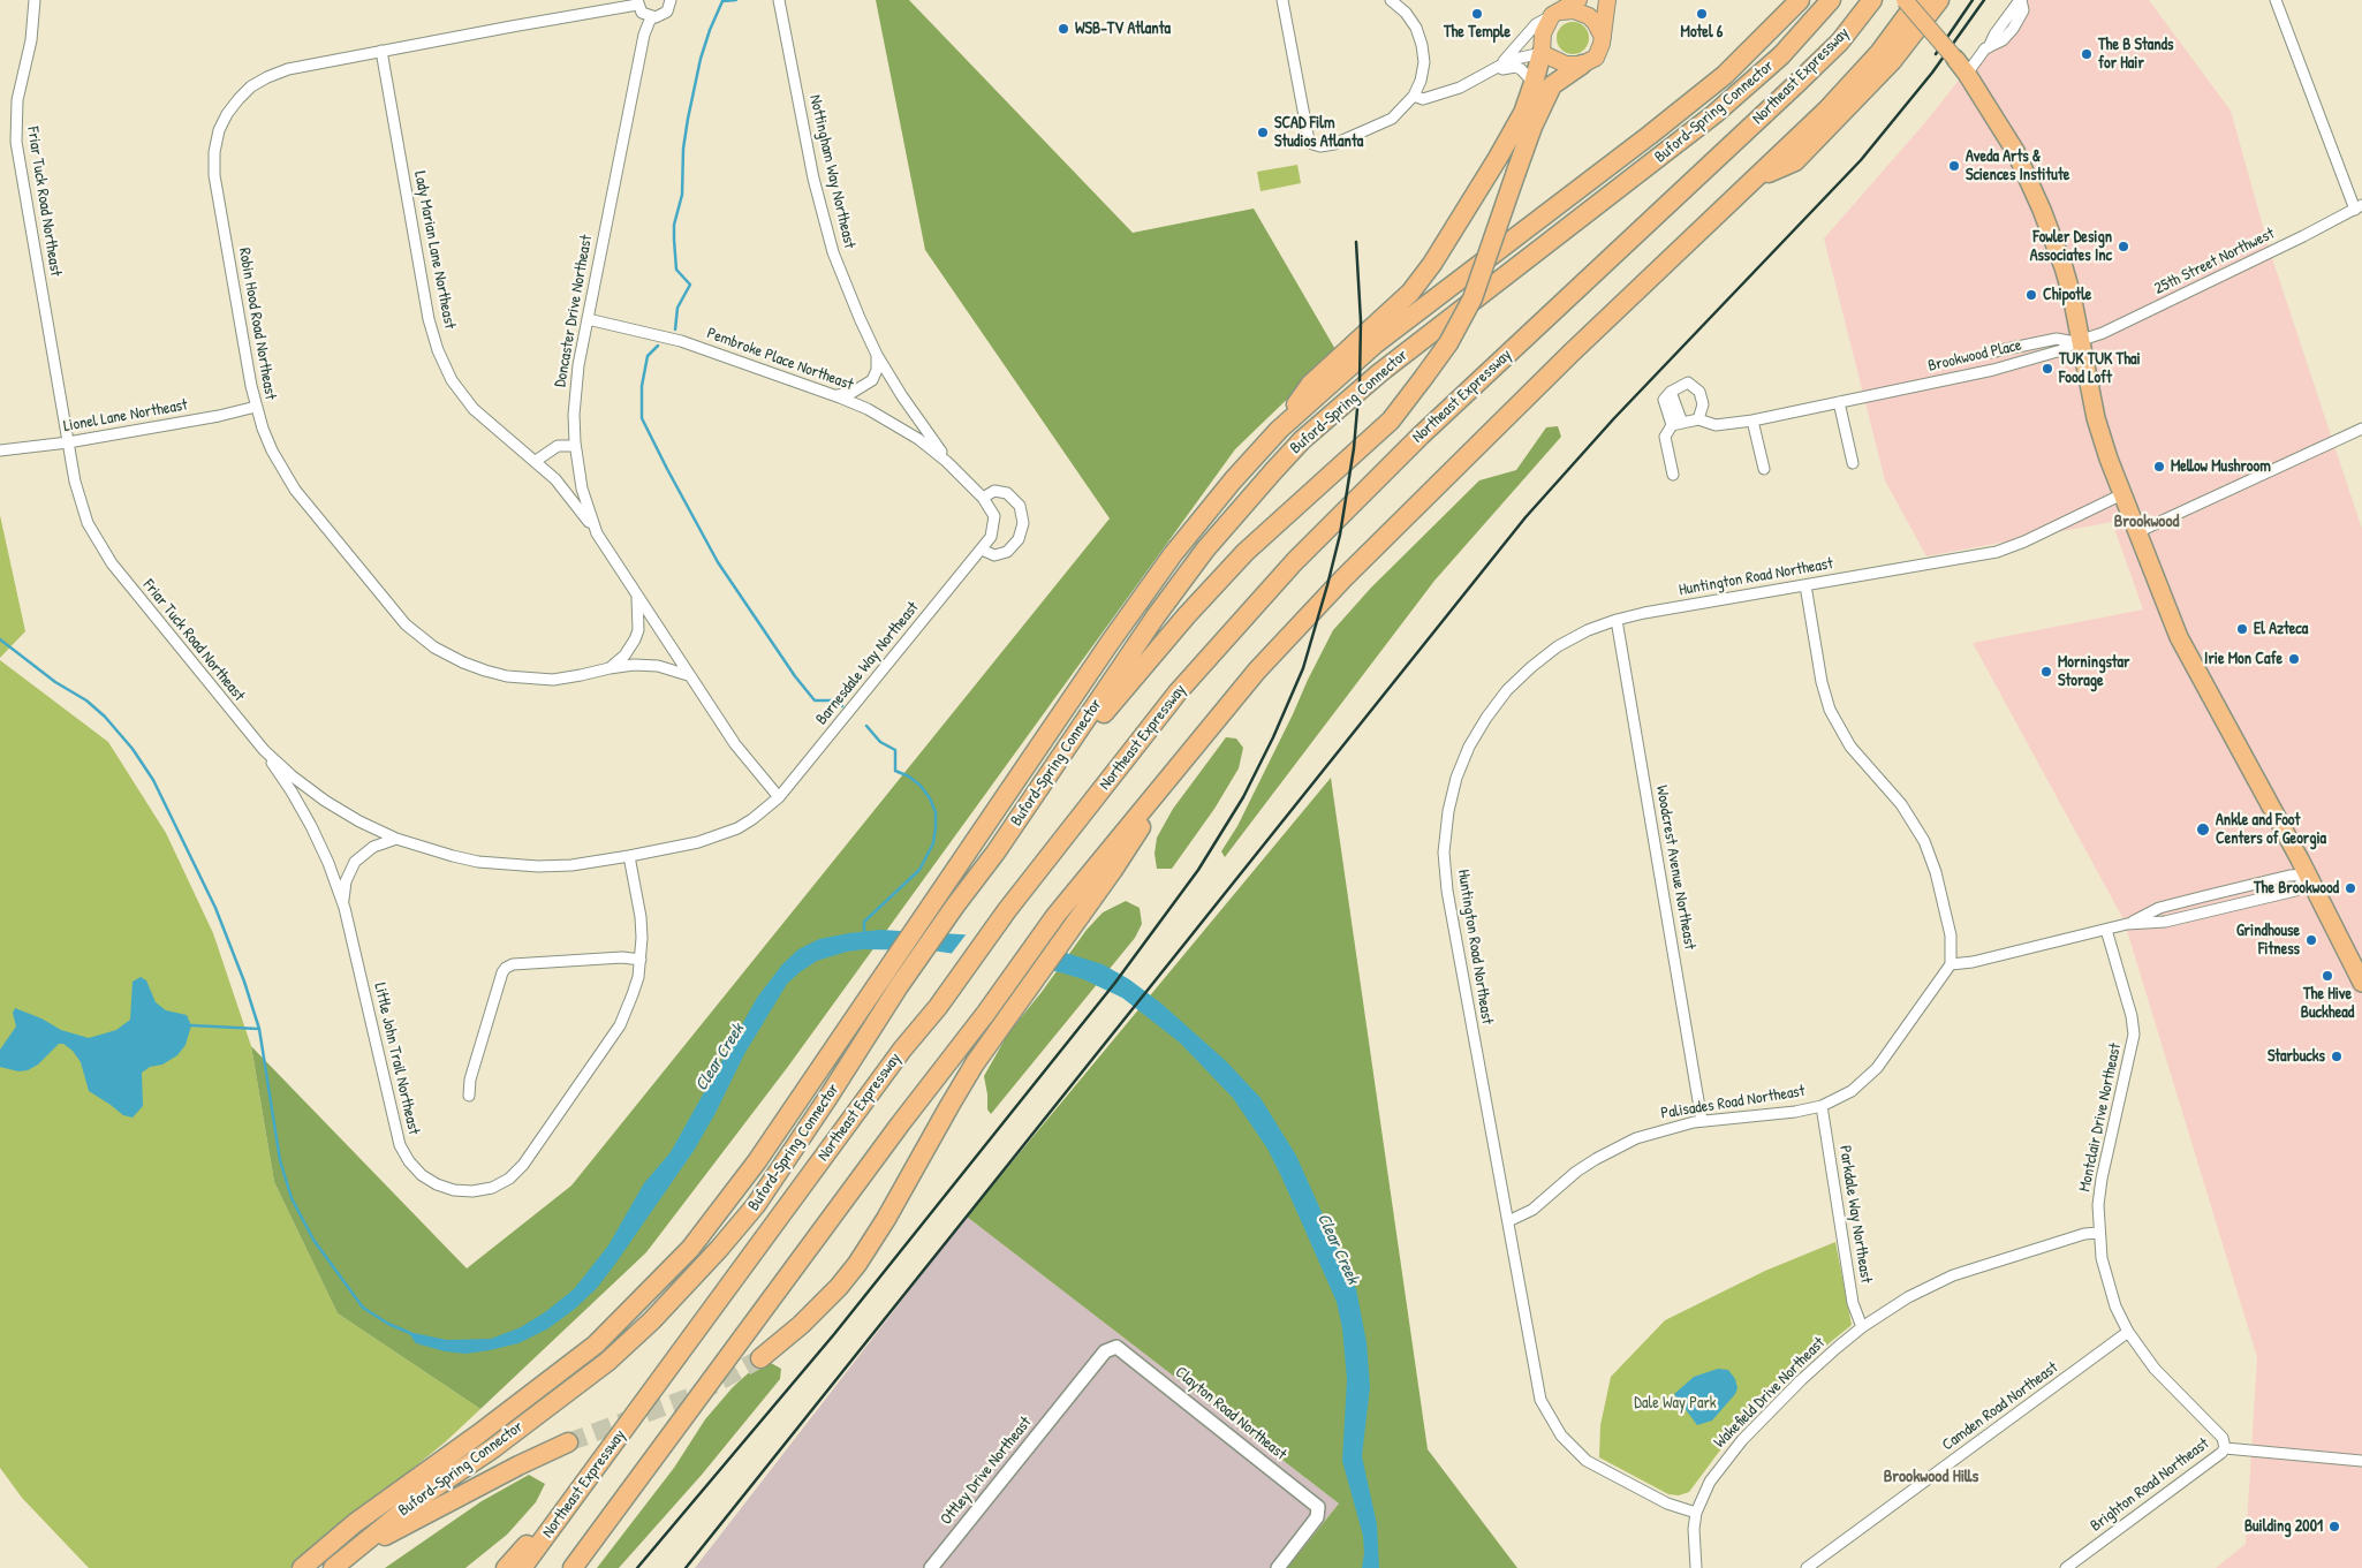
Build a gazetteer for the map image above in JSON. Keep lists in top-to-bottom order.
{
  "streets": {
    "highway": ["Northeast Expressway", "Buford-Spring Connector"],
    "street": [
      "Nottingham Way Northeast",
      "Friar Tuck Road Northeast",
      "Lady Marian Lane Northeast",
      "25th Street Northwest",
      "Doncaster Drive Northeast",
      "Robin Hood Road Northeast",
      "Brookwood Place",
      "Pembroke Place Northeast",
      "Lionel Lane Northeast",
      "Huntington Road Northeast",
      "Barnesdale Way Northeast",
      "Woodcrest Avenue Northeast",
      "Little John Trail Northeast",
      "Palisades Road Northeast",
      "Montclair Drive Northeast",
      "Parkdale Way Northeast",
      "Wakefield Drive Northeast",
      "Camden Road Northeast",
      "Clayton Road Northeast",
      "Ottley Drive Northeast",
      "Brighton Road Northeast"
    ]
  },
  "crossings": [
    ["Nottingham Way Northeast", "Pembroke Place Northeast"],
    ["Nottingham Way Northeast", "Barnesdale Way Northeast"],
    ["Friar Tuck Road Northeast", "Doncaster Drive Northeast"],
    ["Friar Tuck Road Northeast", "Lionel Lane Northeast"],
    ["Friar Tuck Road Northeast", "Barnesdale Way Northeast"],
    ["Friar Tuck Road Northeast", "Little John Trail Northeast"],
    ["Lady Marian Lane Northeast", "Doncaster Drive Northeast"],
    ["Lady Marian Lane Northeast", "Robin Hood Road Northeast"],
    ["25th Street Northwest", "Brookwood Place"],
    ["Doncaster Drive Northeast", "Robin Hood Road Northeast"],
    ["Doncaster Drive Northeast", "Pembroke Place Northeast"],
    ["Doncaster Drive Northeast", "Barnesdale Way Northeast"],
    ["Robin Hood Road Northeast", "Lionel Lane Northeast"],
    ["Pembroke Place Northeast", "Barnesdale Way Northeast"],
    ["Huntington Road Northeast", "Woodcrest Avenue Northeast"],
    ["Huntington Road Northeast", "Palisades Road Northeast"],
    ["Huntington Road Northeast", "Wakefield Drive Northeast"],
    ["Woodcrest Avenue Northeast", "Palisades Road Northeast"],
    ["Palisades Road Northeast", "Parkdale Way Northeast"],
    ["Montclair Drive Northeast", "Wakefield Drive Northeast"],
    ["Montclair Drive Northeast", "Camden Road Northeast"],
    ["Montclair Drive Northeast", "Brighton Road Northeast"],
    ["Parkdale Way Northeast", "Wakefield Drive Northeast"],
    ["Clayton Road Northeast", "Ottley Drive Northeast"]
  ],
  "districts": ["Brookwood", "Brookwood Hills"],
  "water": ["Clear Creek"],
  "parks": ["Dale Way Park"],
  "places": [
    "The Temple",
    "Motel 6",
    "WSB-TV Atlanta",
    "The B Stands for Hair",
    "SCAD Film Studios Atlanta",
    "Aveda Arts & Sciences Institute",
    "Fowler Design Associates Inc",
    "Chipotle",
    "TUK TUK Thai Food Loft",
    "Mellow Mushroom",
    "El Azteca",
    "Irie Mon Cafe",
    "Morningstar Storage",
    "Ankle and Foot Centers of Georgia",
    "The Brookwood",
    "Grindhouse Fitness",
    "The Hive Buckhead",
    "Starbucks",
    "Building 2001"
  ]
}
